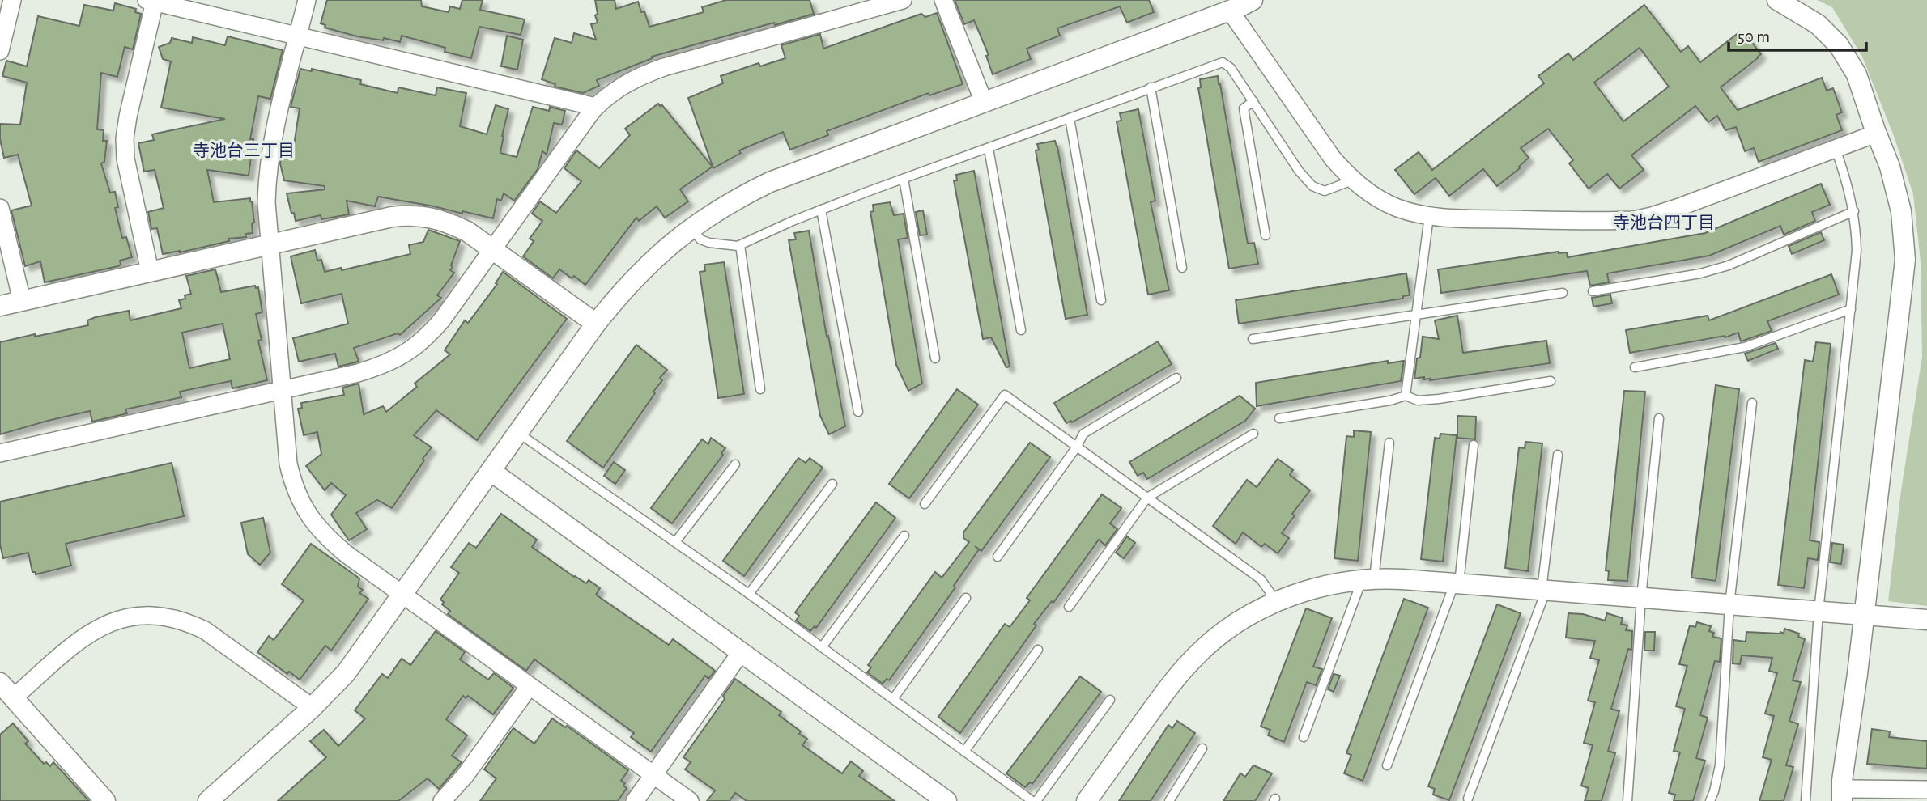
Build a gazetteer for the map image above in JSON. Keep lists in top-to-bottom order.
{
  "districts": ["寺池台三丁目", "寺池台四丁目"],
  "scale_bar": "50 m"
}
